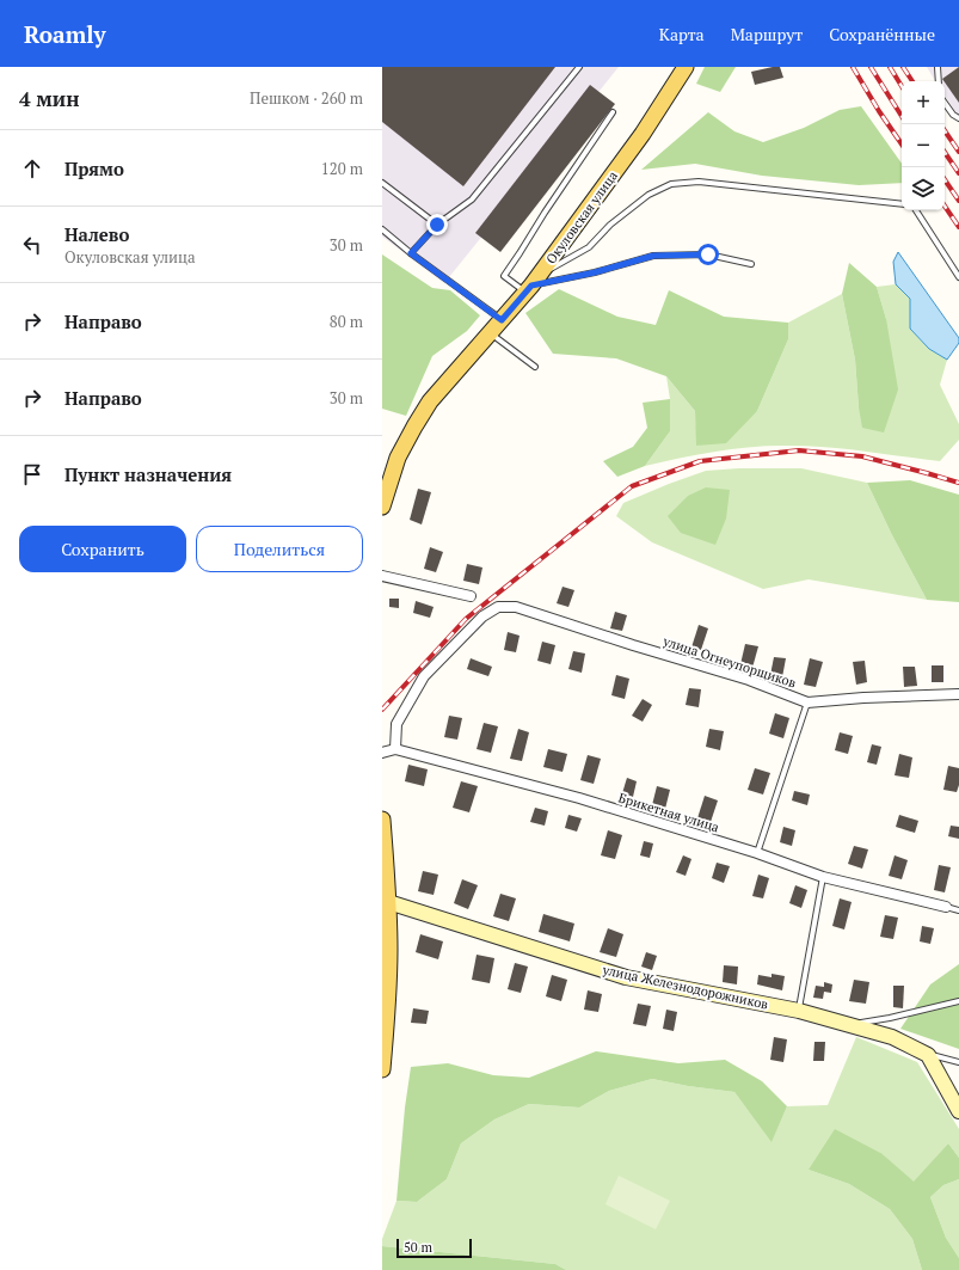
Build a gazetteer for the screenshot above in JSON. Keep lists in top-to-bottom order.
{
  "streets": {
    "main road": ["Окуловская улица"],
    "street": ["улица Огнеупорщиков", "Брикетная улица", "улица Железнодорожников"]
  },
  "crossings": [
    ["улица Огнеупорщиков", "Брикетная улица"]
  ],
  "scale_bar": "50 m",
  "page": {
    "header": "Roamly",
    "nav": ["Карта", "Маршрут", "Сохранённые"],
    "heading": ["4 мин", "Пешком · 260 m"],
    "map_buttons": ["+", "−"],
    "list": [
      ["Прямо", "120 m"],
      ["Налево", "Окуловская улица", "30 m"],
      ["Направо", "80 m"],
      ["Направо", "30 m"],
      "Пункт назначения"
    ],
    "buttons": ["Сохранить", "Поделиться"],
    "scale": "50 m"
  }
}
